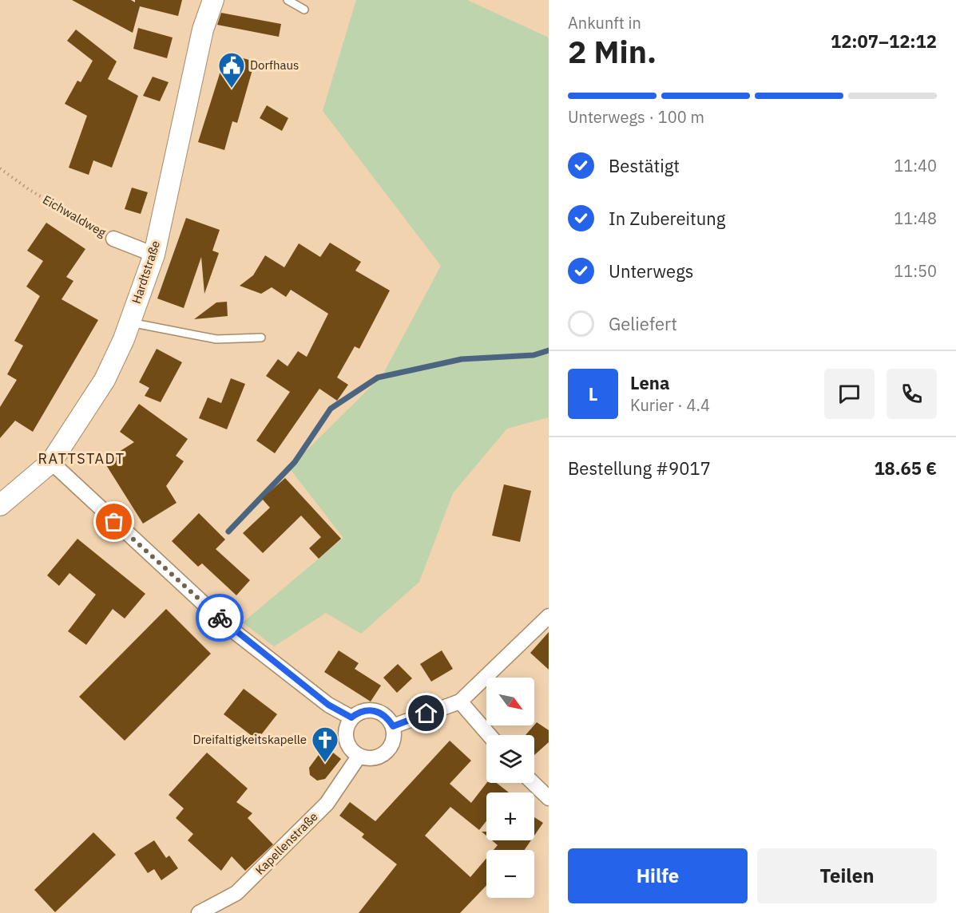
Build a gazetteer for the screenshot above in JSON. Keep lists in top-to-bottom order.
{
  "streets": {
    "street": ["Eichwaldweg", "Hardtstraße", "Kapellenstraße"]
  },
  "crossings": [
    ["Eichwaldweg", "Hardtstraße"]
  ],
  "districts": ["RATTSTADT"],
  "places": {
    "public building": ["Dorfhaus"],
    "church": ["Dreifaltigkeitskapelle"]
  },
  "north": "bottom right",
  "page": {
    "heading": ["2 Min.", "Ankunft in", "12:07–12:12"],
    "panel": [
      "Lena",
      "Kurier · 4.4",
      "Bestellung #9017",
      "18.65 €"
    ],
    "bar": "Unterwegs · 100 m",
    "list": [
      ["Bestätigt", "11:40"],
      ["In Zubereitung", "11:48"],
      ["Unterwegs", "11:50"],
      "Geliefert"
    ],
    "round": "L",
    "map_buttons": ["+", "−"],
    "buttons": ["Hilfe", "Teilen"]
  }
}
